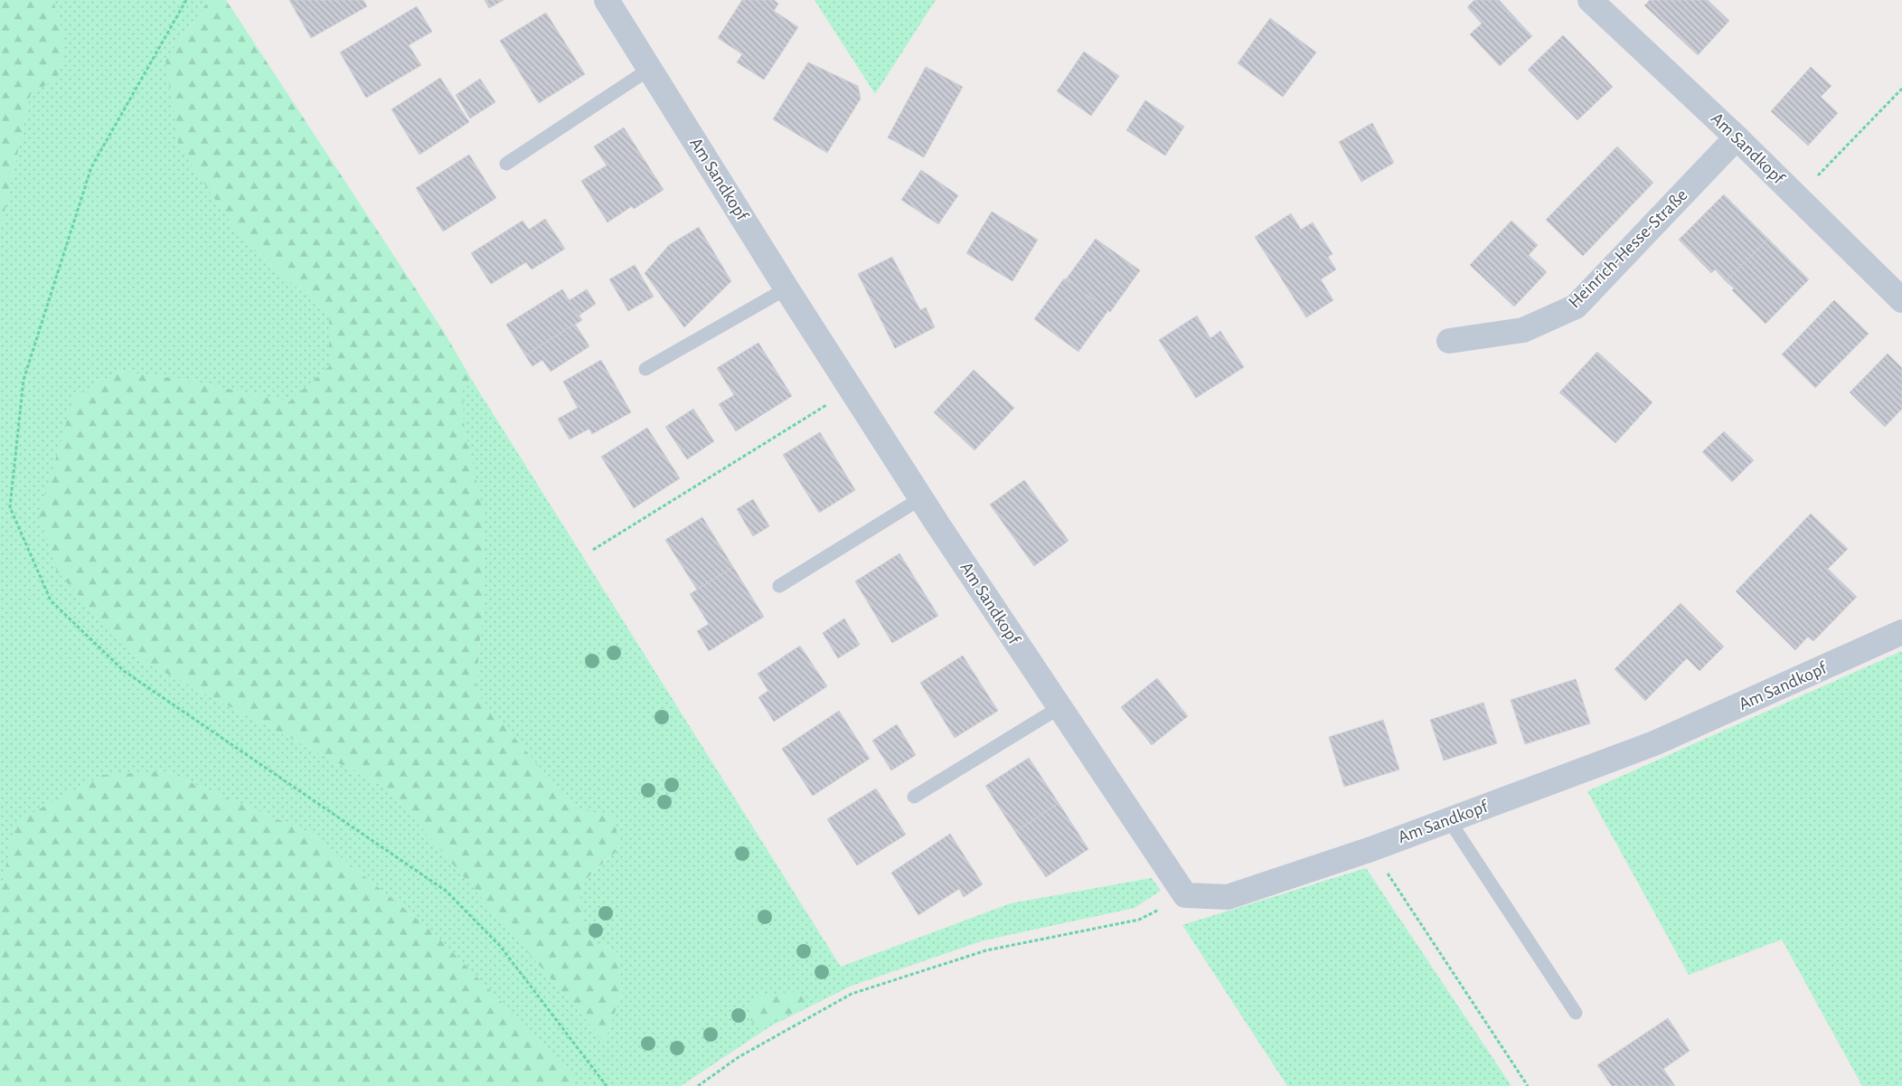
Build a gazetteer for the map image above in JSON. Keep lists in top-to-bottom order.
{
  "streets": {
    "street": ["Am Sandkopf", "Heinrich-Hesse-Straße"]
  },
  "crossings": [
    ["Am Sandkopf", "Heinrich-Hesse-Straße"]
  ]
}
